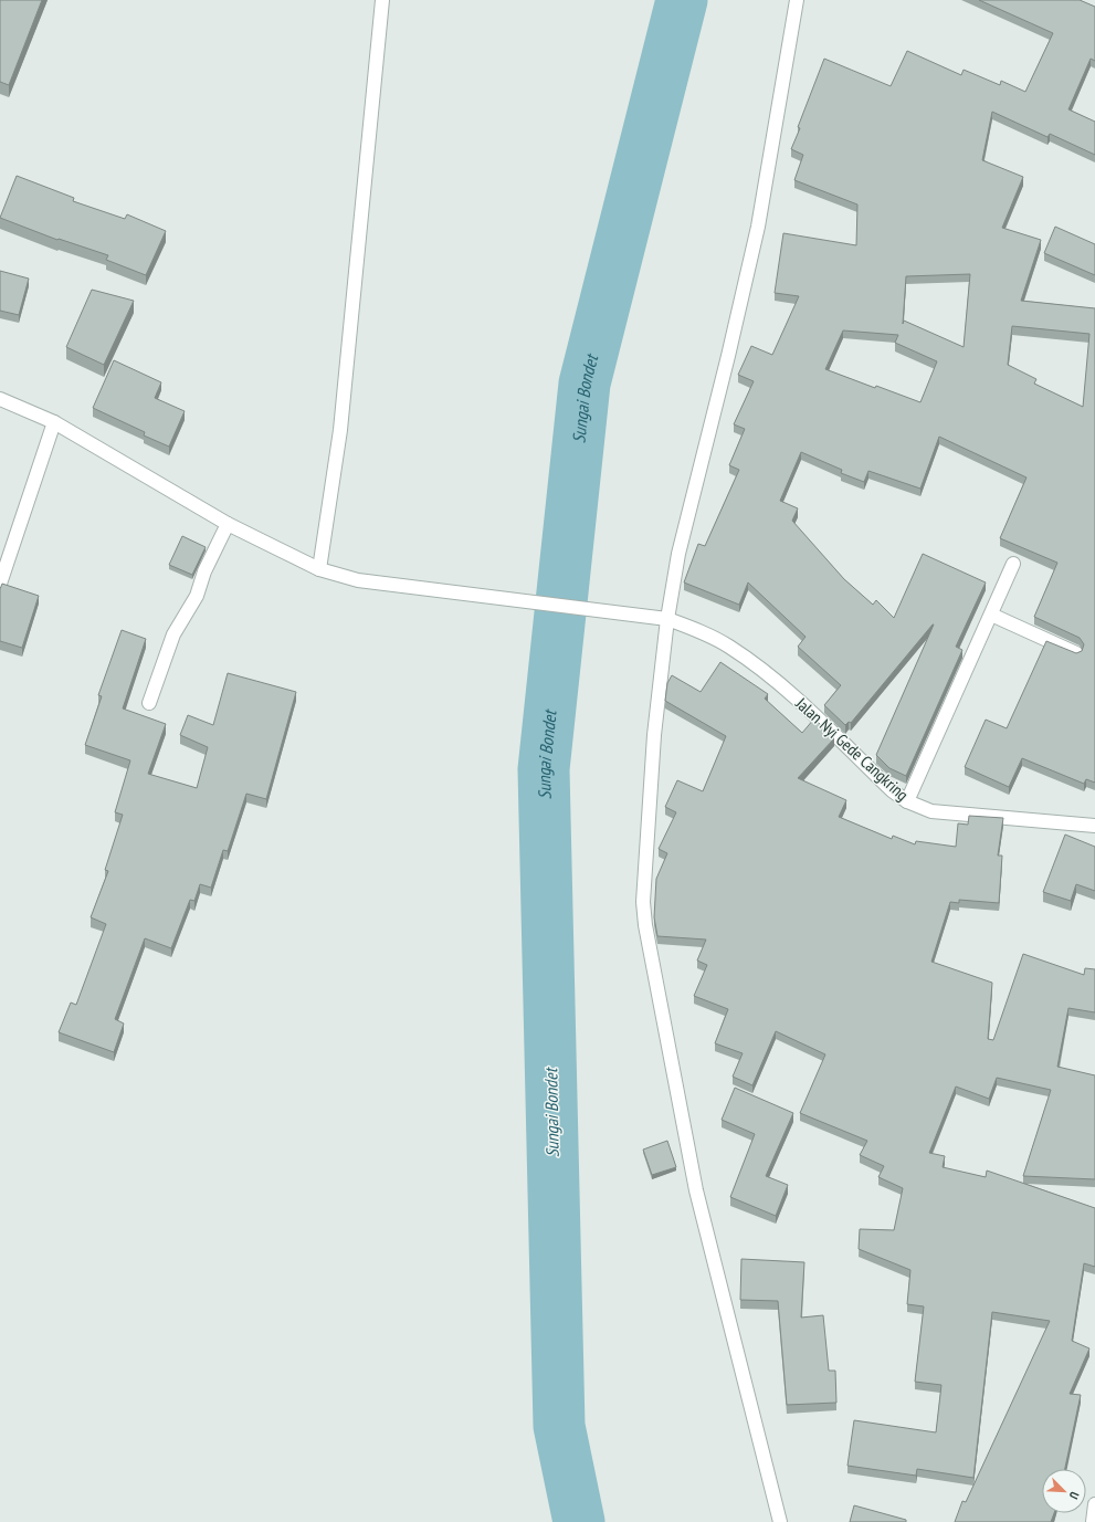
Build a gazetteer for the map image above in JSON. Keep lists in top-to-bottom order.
{
  "streets": {
    "street": ["Jalan Nyi Gede Cangkring"]
  },
  "water": ["Sungai Bondet"],
  "north": "bottom right"
}
